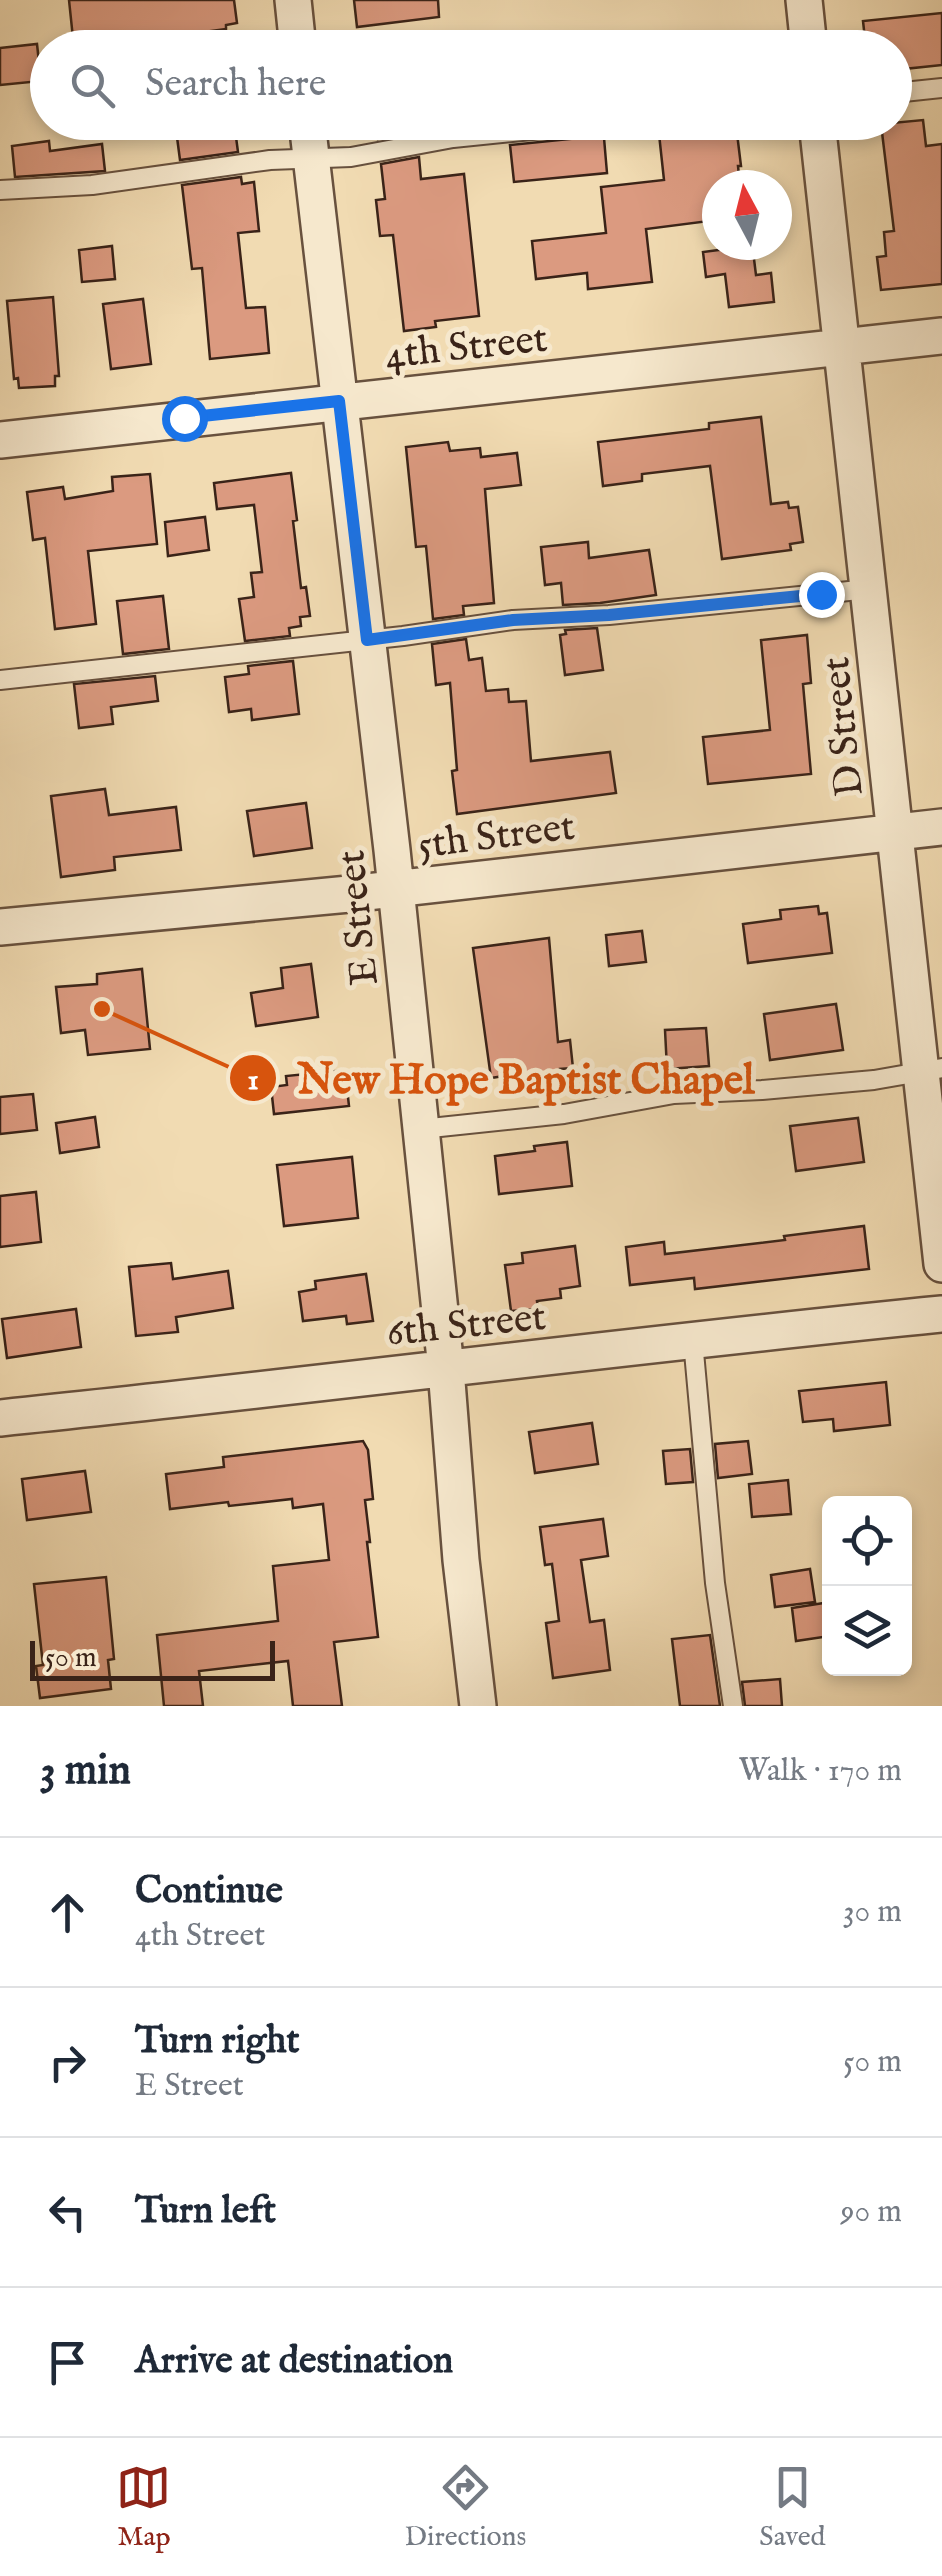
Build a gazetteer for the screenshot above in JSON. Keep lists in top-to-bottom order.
{
  "streets": {
    "street": [
      "4th Street",
      "D Street",
      "5th Street",
      "E Street",
      "6th Street"
    ]
  },
  "crossings": [
    ["4th Street", "D Street"],
    ["4th Street", "E Street"],
    ["D Street", "5th Street"],
    ["5th Street", "E Street"],
    ["E Street", "6th Street"]
  ],
  "places": ["New Hope Baptist Chapel"],
  "scale_bar": "50 m",
  "north": "top",
  "page": {
    "search": "Search here",
    "scale": "50 m",
    "heading": ["3 min", "Walk · 170 m"],
    "list": [
      ["Continue", "4th Street", "30 m"],
      ["Turn right", "E Street", "50 m"],
      ["Turn left", "90 m"],
      "Arrive at destination"
    ],
    "nav": ["Map", "Directions", "Saved"]
  }
}
